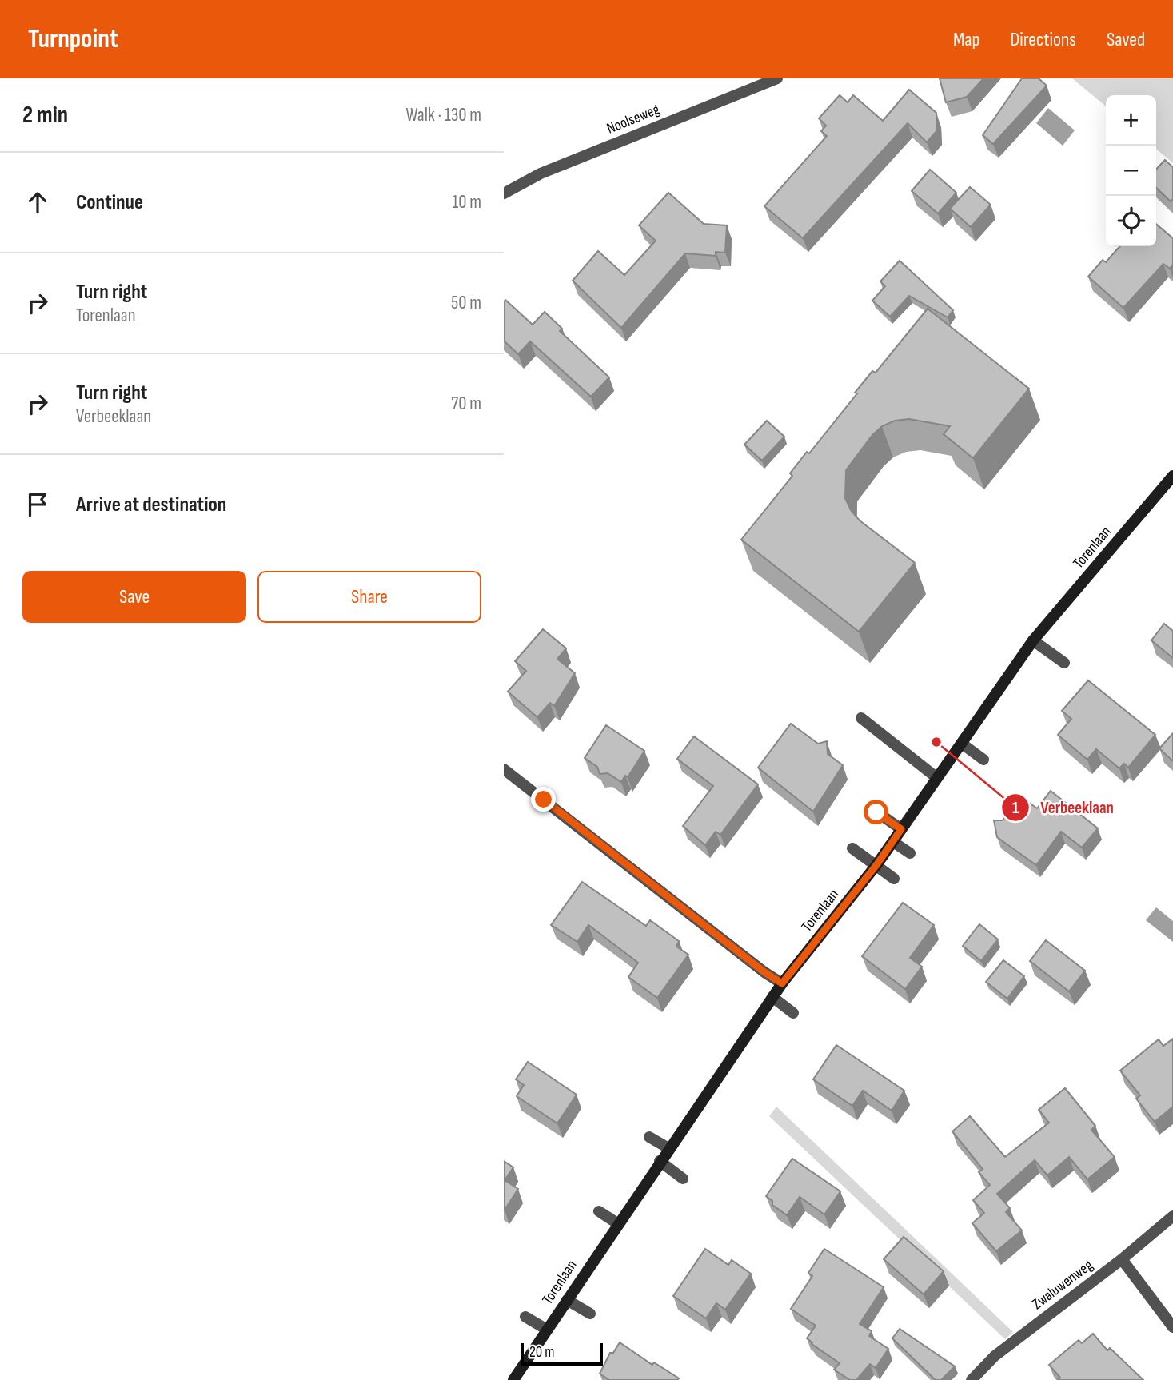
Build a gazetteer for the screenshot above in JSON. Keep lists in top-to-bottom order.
{
  "streets": {
    "main road": ["Torenlaan"],
    "street": ["Noolseweg", "Zwaluwenweg"]
  },
  "places": ["Verbeeklaan"],
  "scale_bar": "20 m",
  "page": {
    "header": "Turnpoint",
    "nav": ["Map", "Directions", "Saved"],
    "heading": ["2 min", "Walk · 130 m"],
    "map_buttons": ["+", "−"],
    "list": [
      ["Continue", "10 m"],
      ["Turn right", "Torenlaan", "50 m"],
      ["Turn right", "Verbeeklaan", "70 m"],
      "Arrive at destination"
    ],
    "buttons": ["Save", "Share"],
    "scale": "20 m"
  }
}
